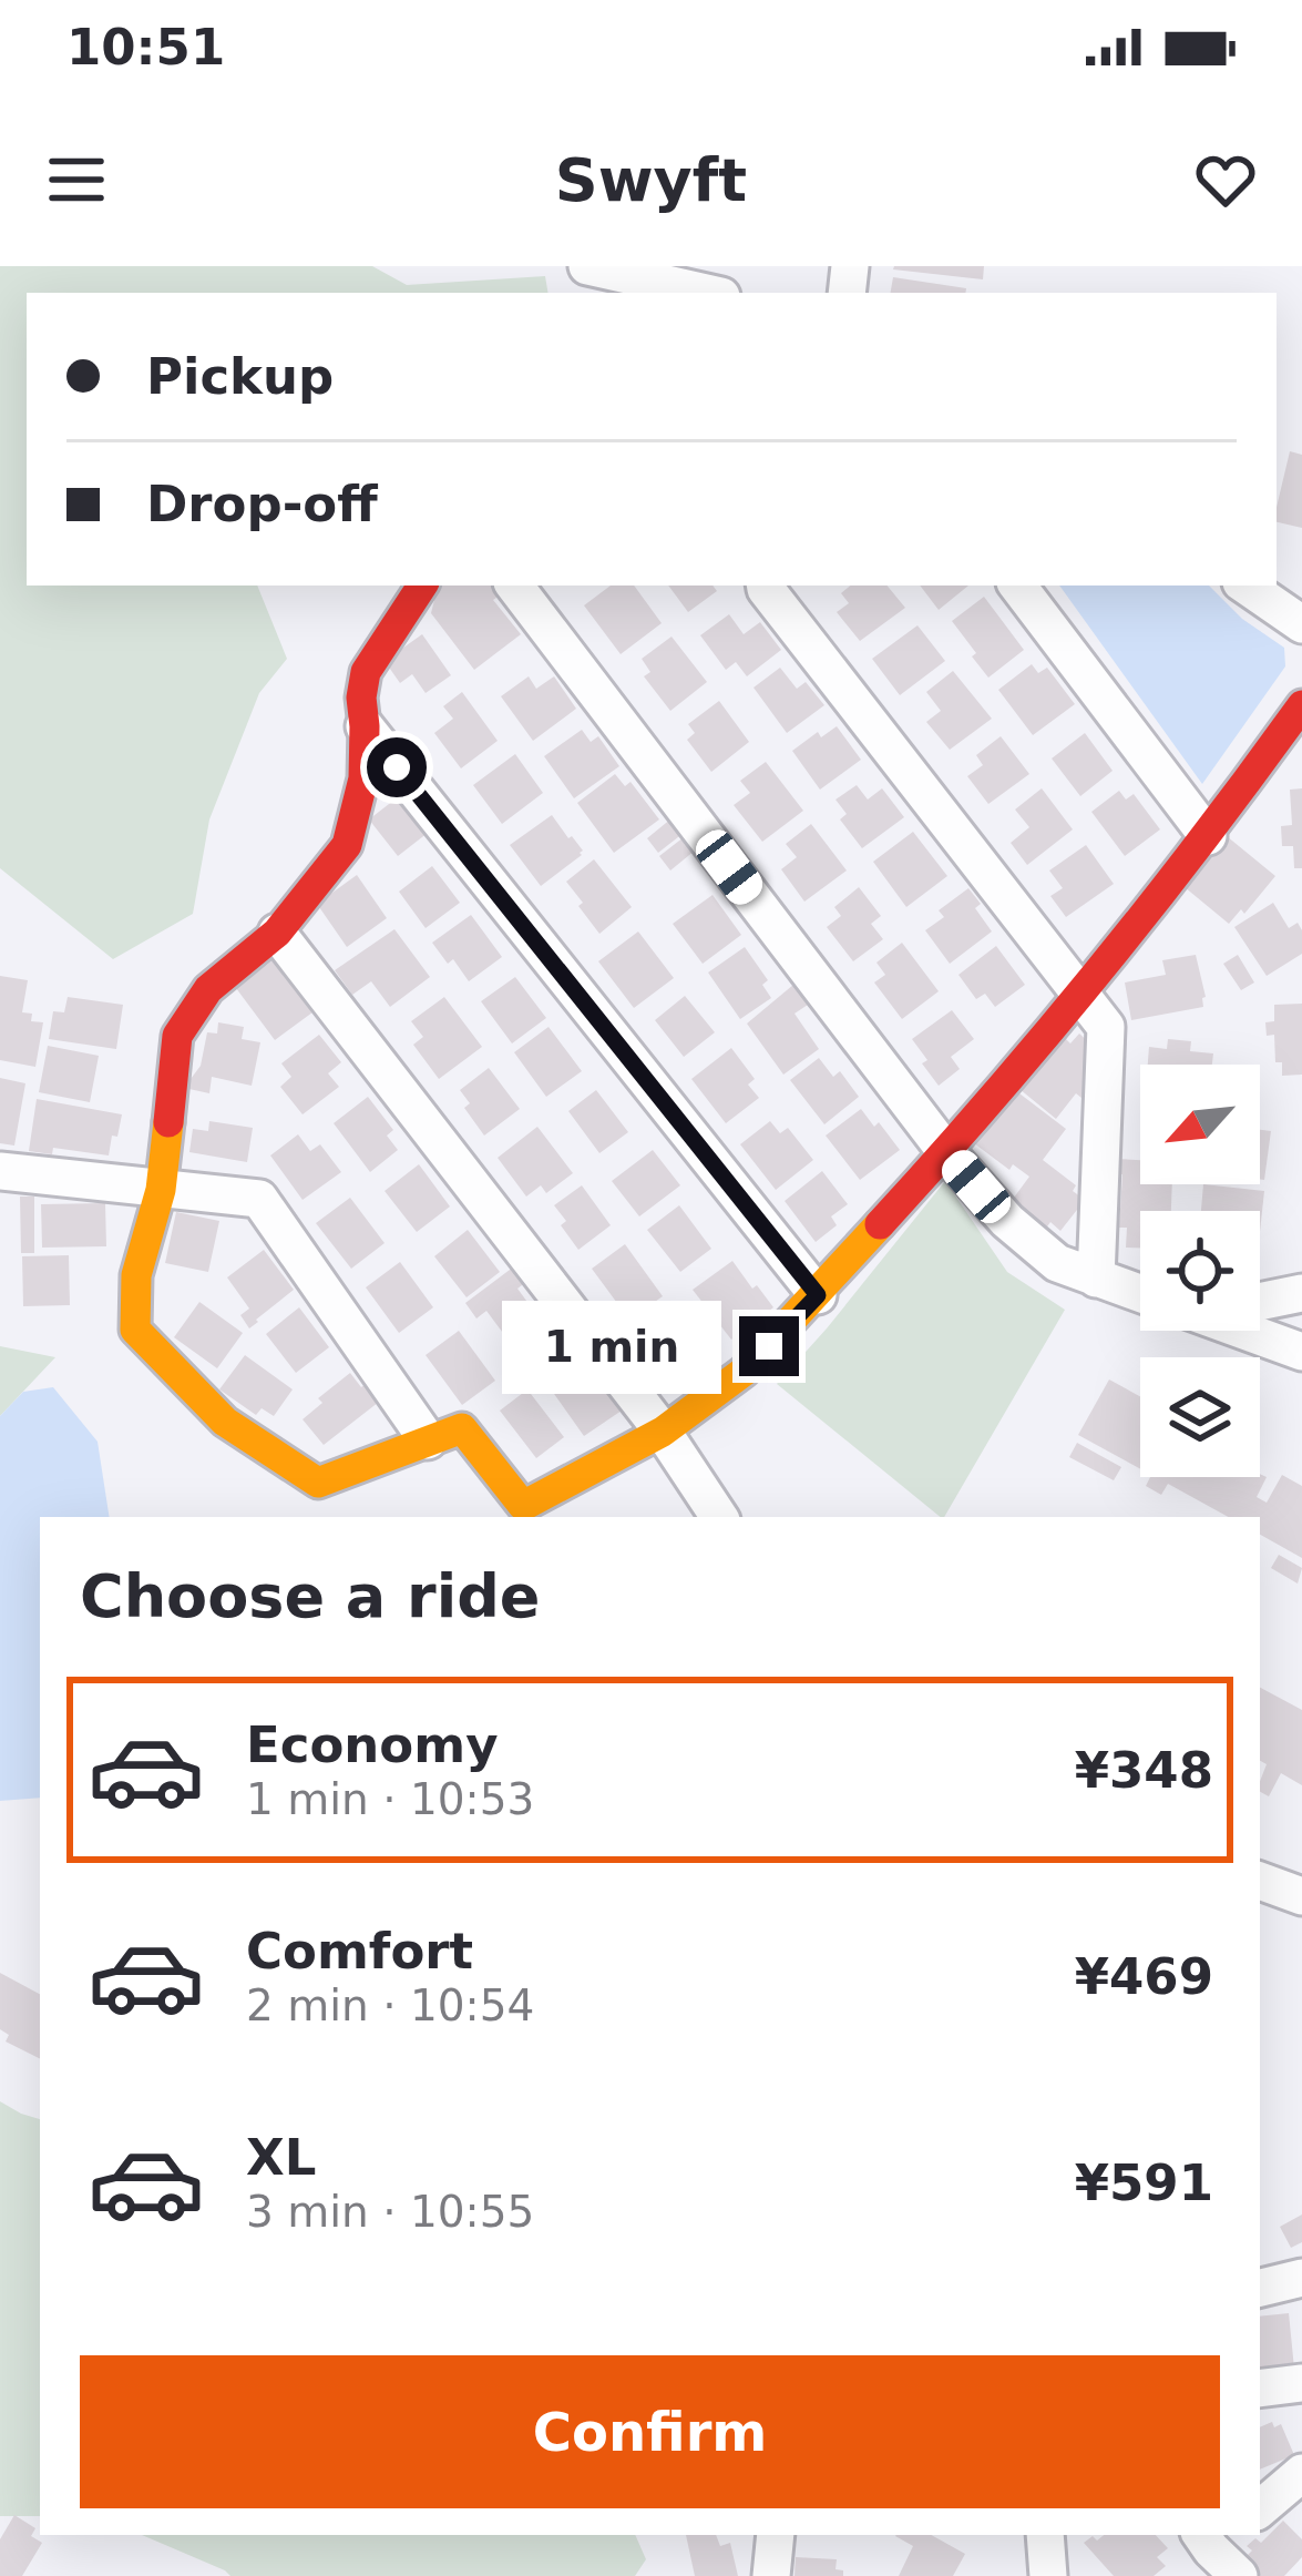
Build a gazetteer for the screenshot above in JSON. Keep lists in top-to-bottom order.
{
  "north": "bottom left",
  "page": {
    "status": "10:51",
    "header": "Swyft",
    "banner": ["Pickup", "Drop-off"],
    "bubble": "1 min",
    "heading": "Choose a ride",
    "list": [
      {
        "name": "Economy",
        "note": "1 min · 10:53",
        "value": "¥348"
      },
      {
        "name": "Comfort",
        "note": "2 min · 10:54",
        "value": "¥469"
      },
      {
        "name": "XL",
        "note": "3 min · 10:55",
        "value": "¥591"
      }
    ],
    "buttons": "Confirm"
  }
}
